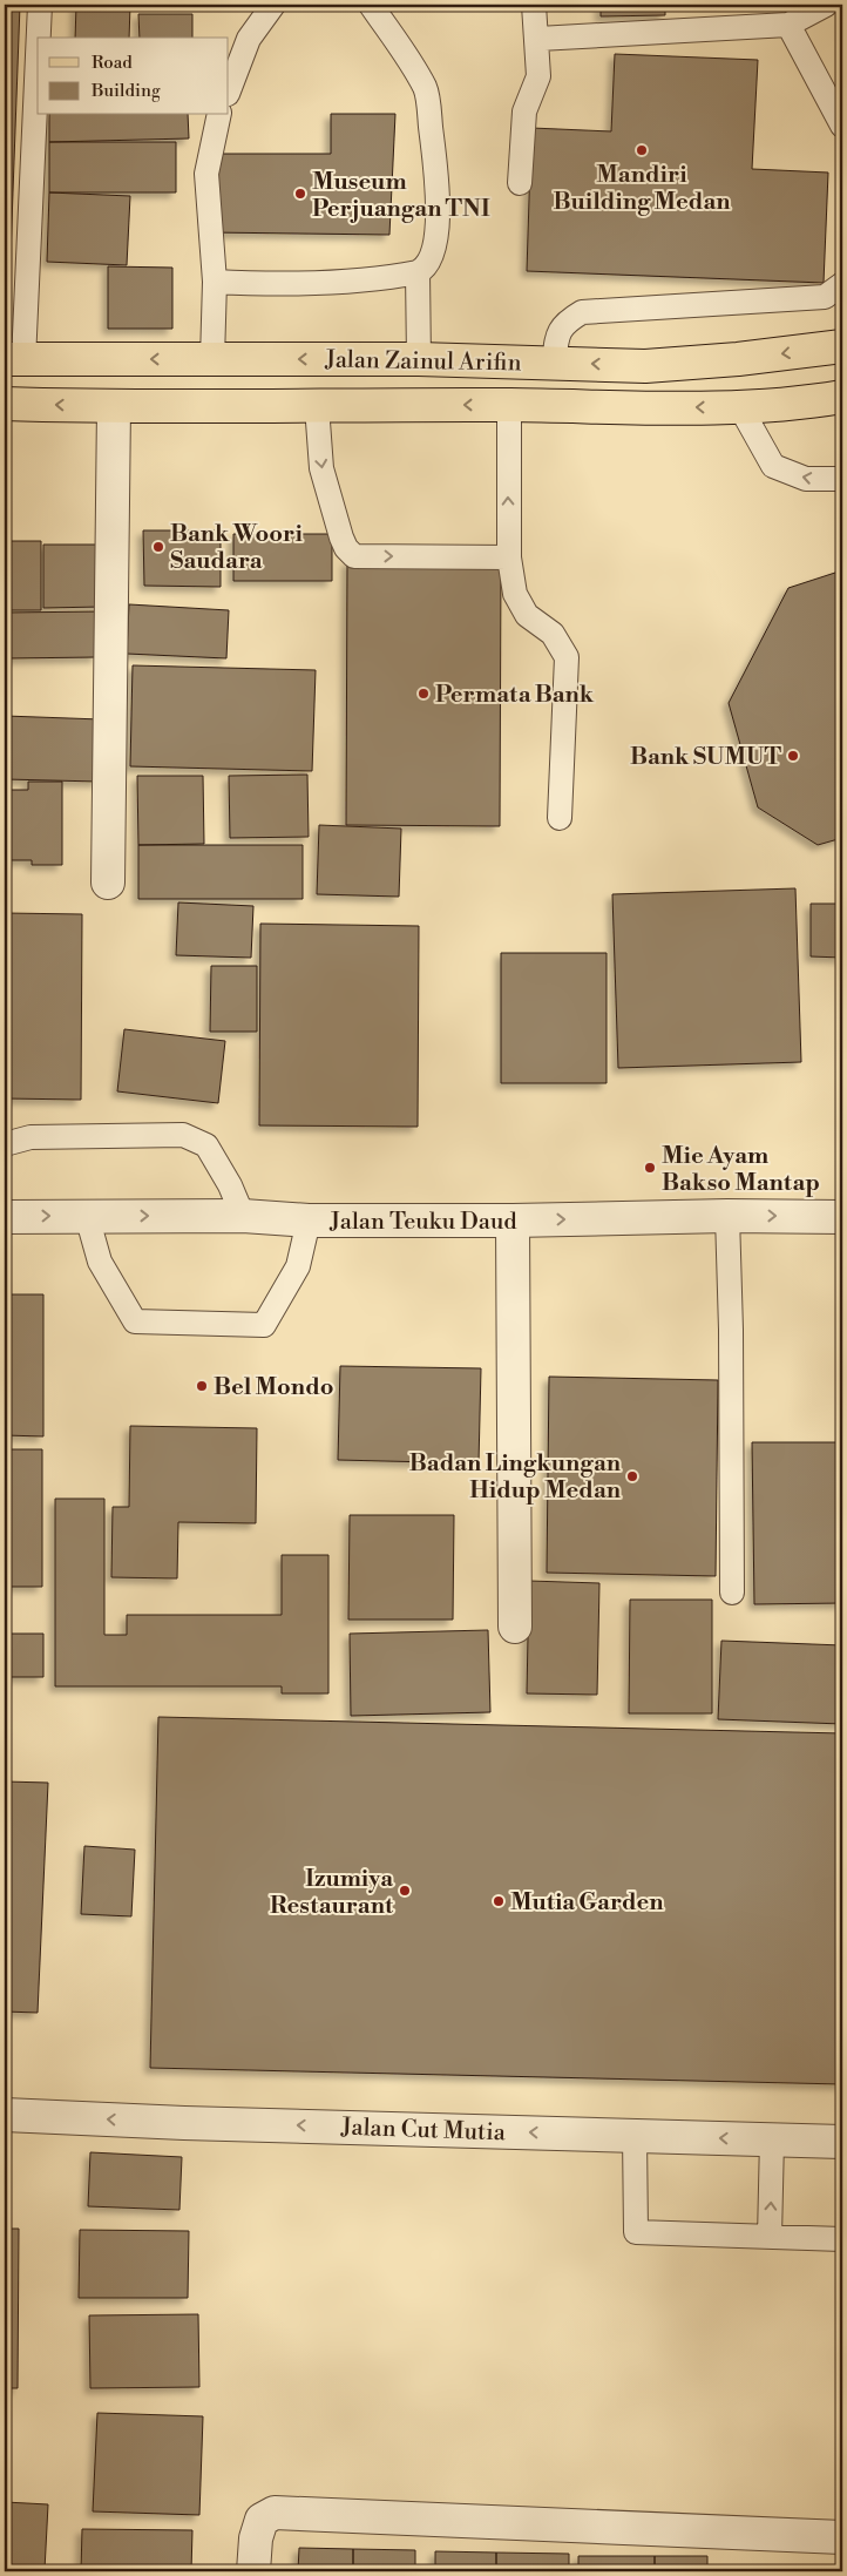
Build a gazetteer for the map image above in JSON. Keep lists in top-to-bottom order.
{
  "streets": {
    "main road": ["Jalan Zainul Arifin"],
    "street": ["Jalan Teuku Daud", "Jalan Cut Mutia"]
  },
  "one_way": ["Jalan Teuku Daud", "Jalan Cut Mutia"],
  "places": [
    "Mandiri Building Medan",
    "Museum Perjuangan TNI",
    "Bank Woori Saudara",
    "Permata Bank",
    "Bank SUMUT",
    "Mie Ayam Bakso Mantap",
    "Bel Mondo",
    "Badan Lingkungan Hidup Medan",
    "Izumiya Restaurant",
    "Mutia Garden"
  ],
  "legend": ["Road", "Building"]
}
